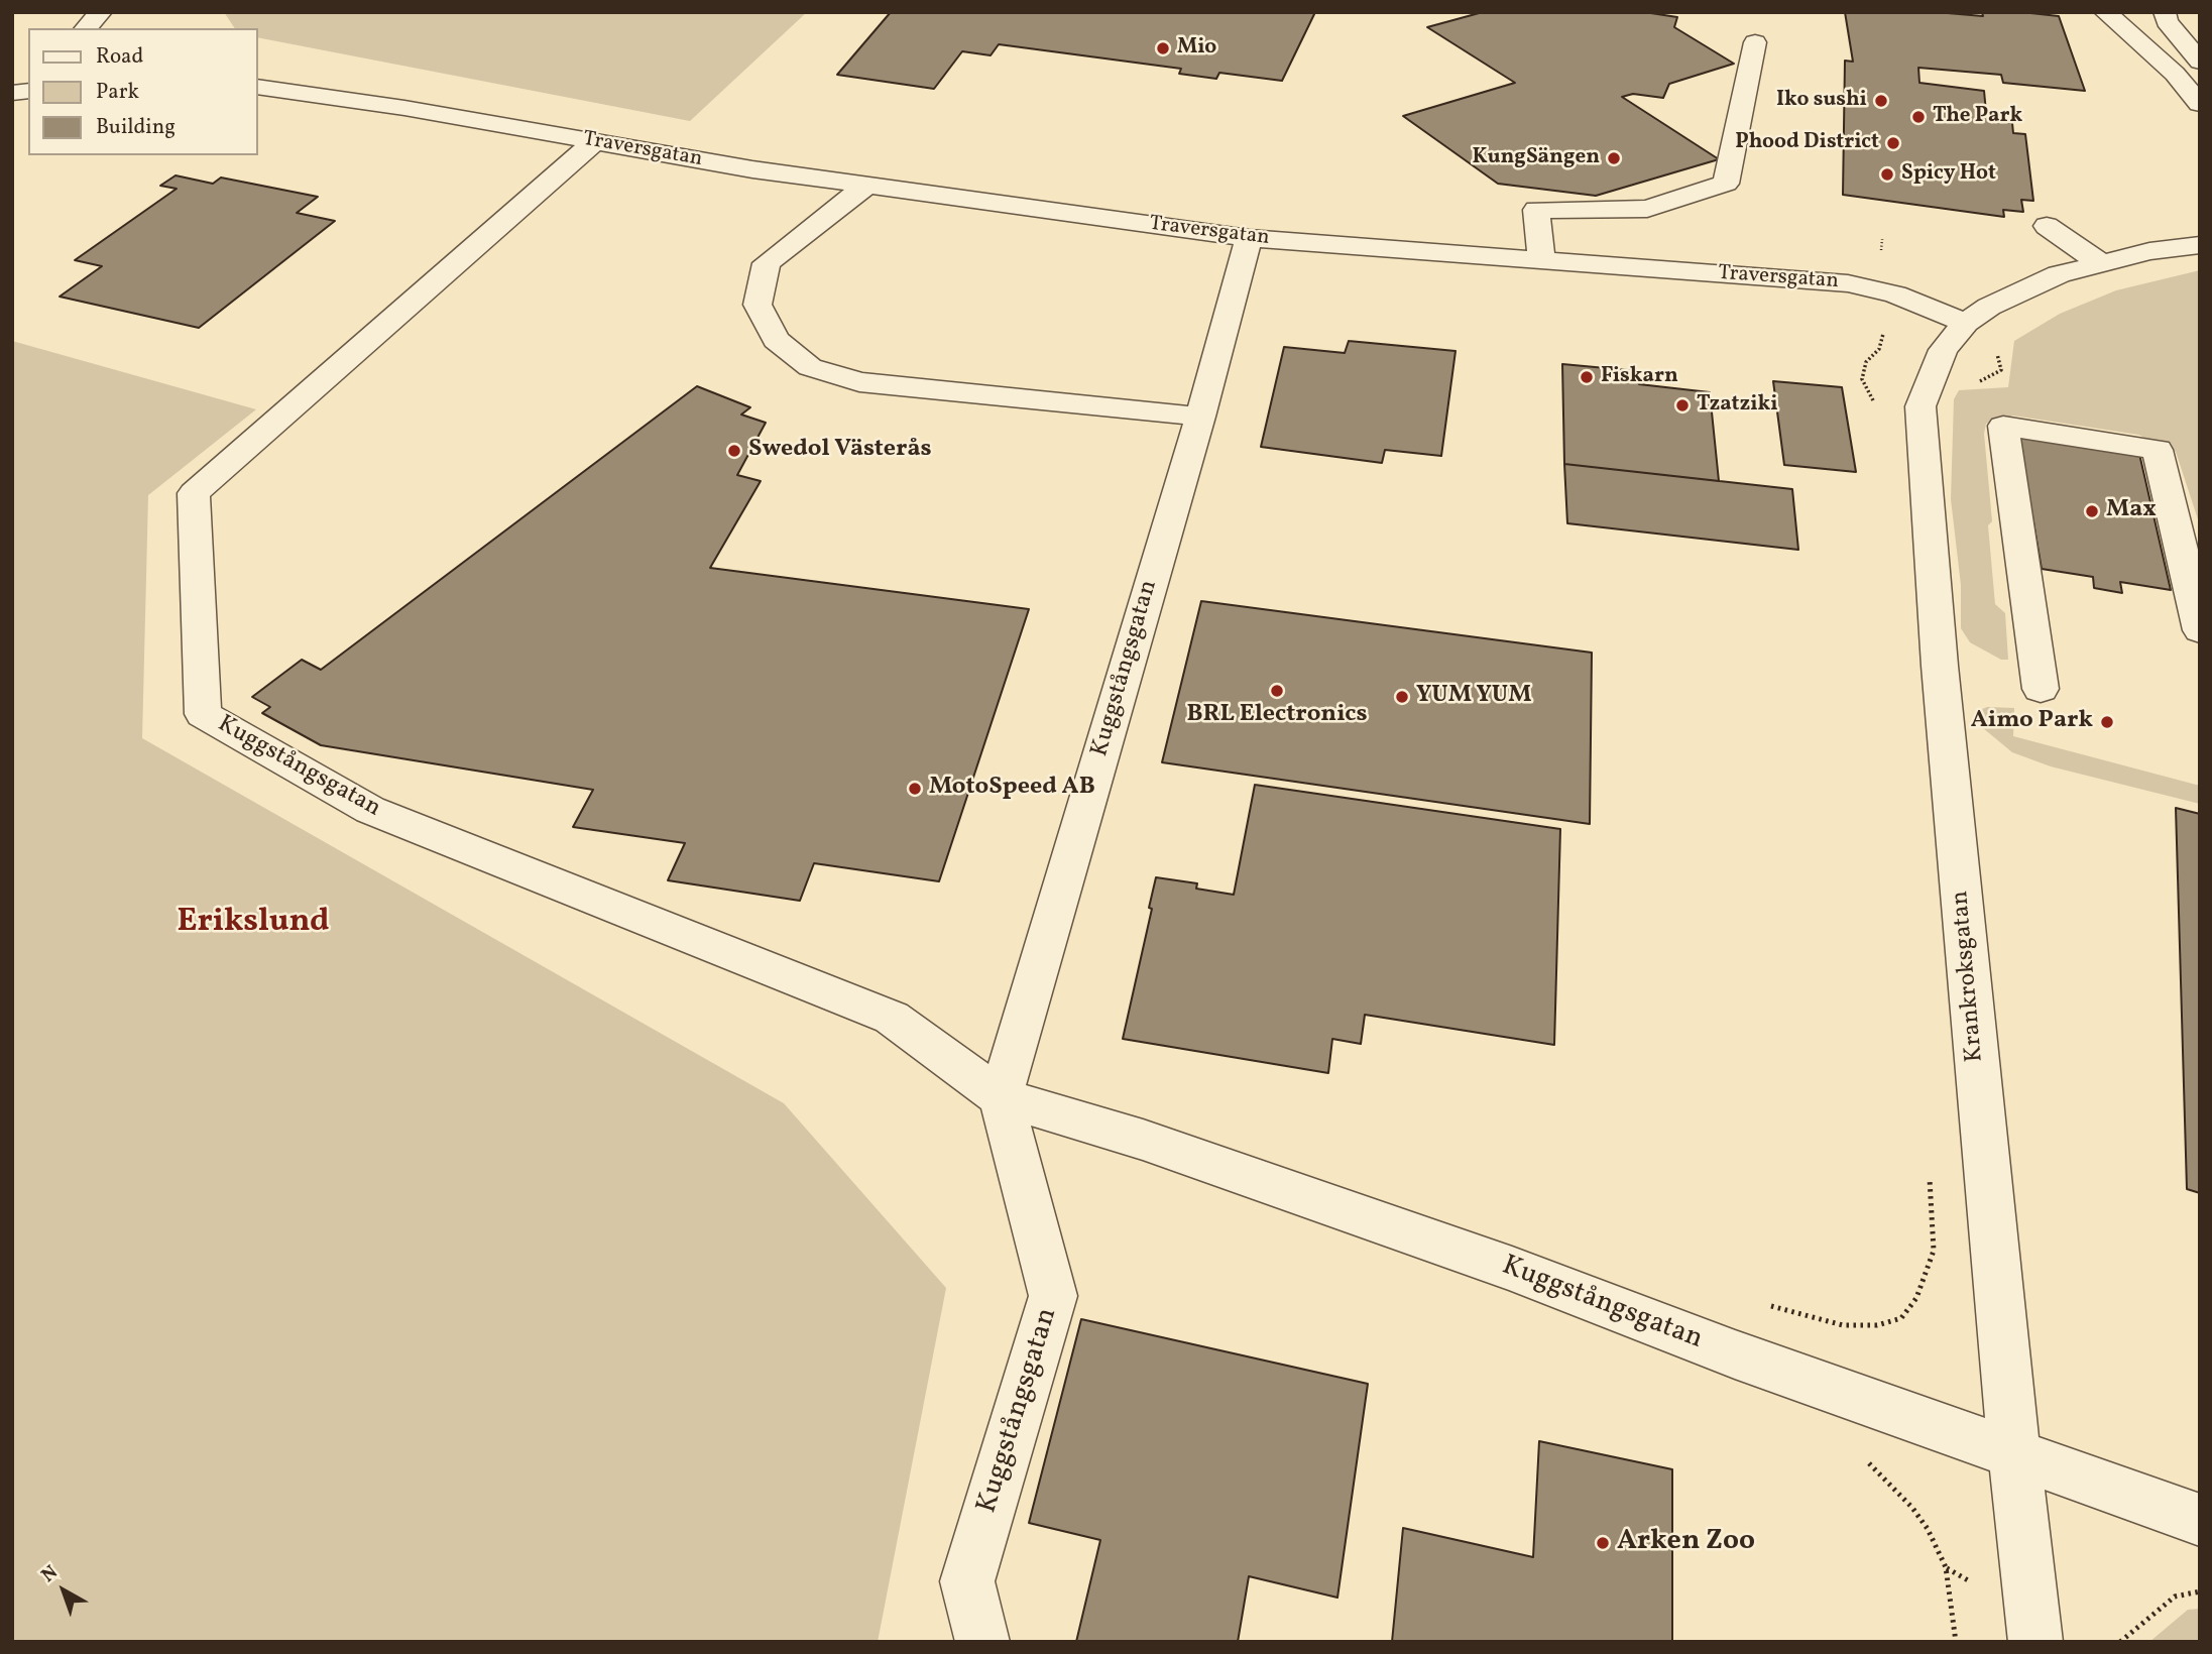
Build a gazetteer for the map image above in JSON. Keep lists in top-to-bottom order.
{
  "streets": {
    "street": ["Traversgatan", "Kuggstångsgatan", "Krankroksgatan"]
  },
  "crossings": [
    ["Traversgatan", "Kuggstångsgatan"],
    ["Traversgatan", "Krankroksgatan"],
    ["Kuggstångsgatan", "Krankroksgatan"]
  ],
  "districts": ["Erikslund"],
  "places": [
    "Mio",
    "Iko sushi",
    "The Park",
    "Phood District",
    "KungSängen",
    "Spicy Hot",
    "Fiskarn",
    "Tzatziki",
    "Swedol Västerås",
    "Max",
    "BRL Electronics",
    "YUM YUM",
    "Aimo Park",
    "MotoSpeed AB",
    "Arken Zoo"
  ],
  "legend": ["Road", "Park", "Building"],
  "north": "top left"
}
